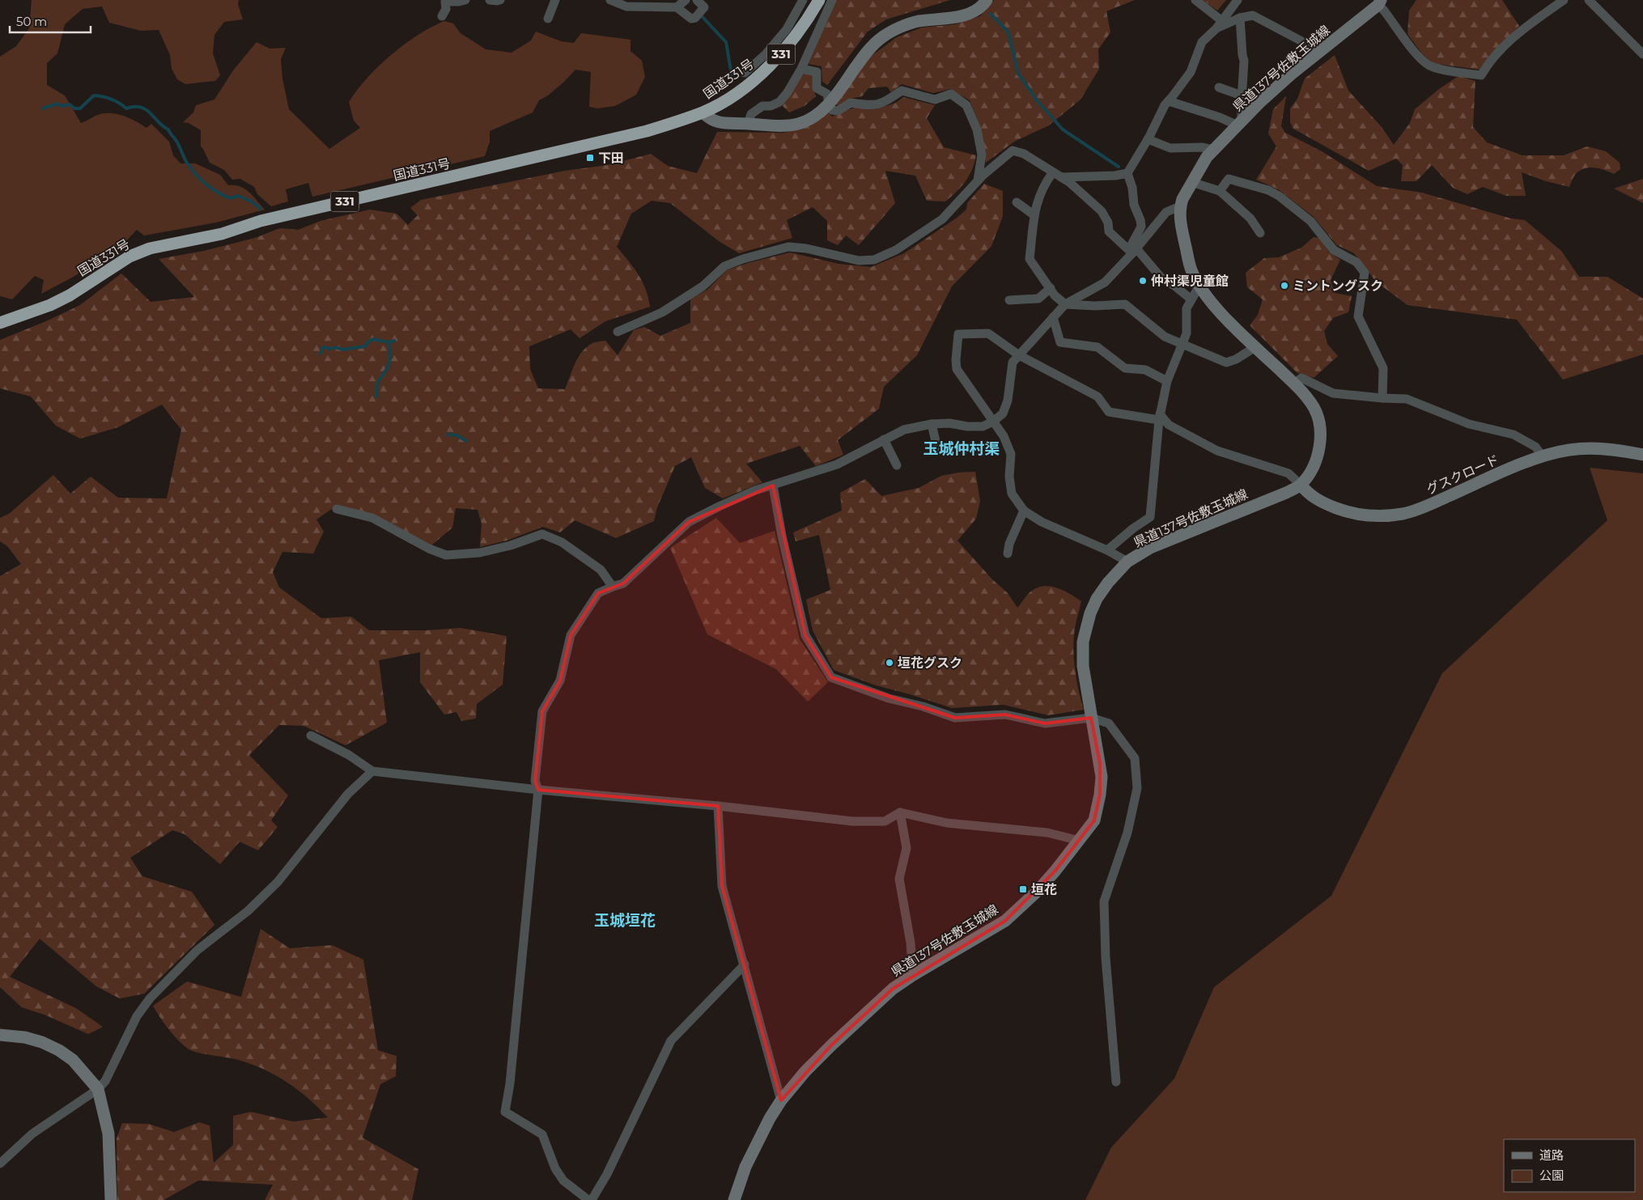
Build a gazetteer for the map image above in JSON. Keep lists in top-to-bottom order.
{
  "streets": {
    "highway": ["331", "国道331号"],
    "main road": ["県道137号佐敷玉城線", "グスクロード"]
  },
  "crossings": [
    ["県道137号佐敷玉城線", "グスクロード"]
  ],
  "districts": ["玉城仲村渠", "玉城垣花"],
  "places": {
    "transit": ["下田", "垣花"],
    "other": ["仲村渠児童館", "ミントングスク", "垣花グスク"]
  },
  "legend": ["道路", "公園"],
  "scale_bar": "50 m"
}
